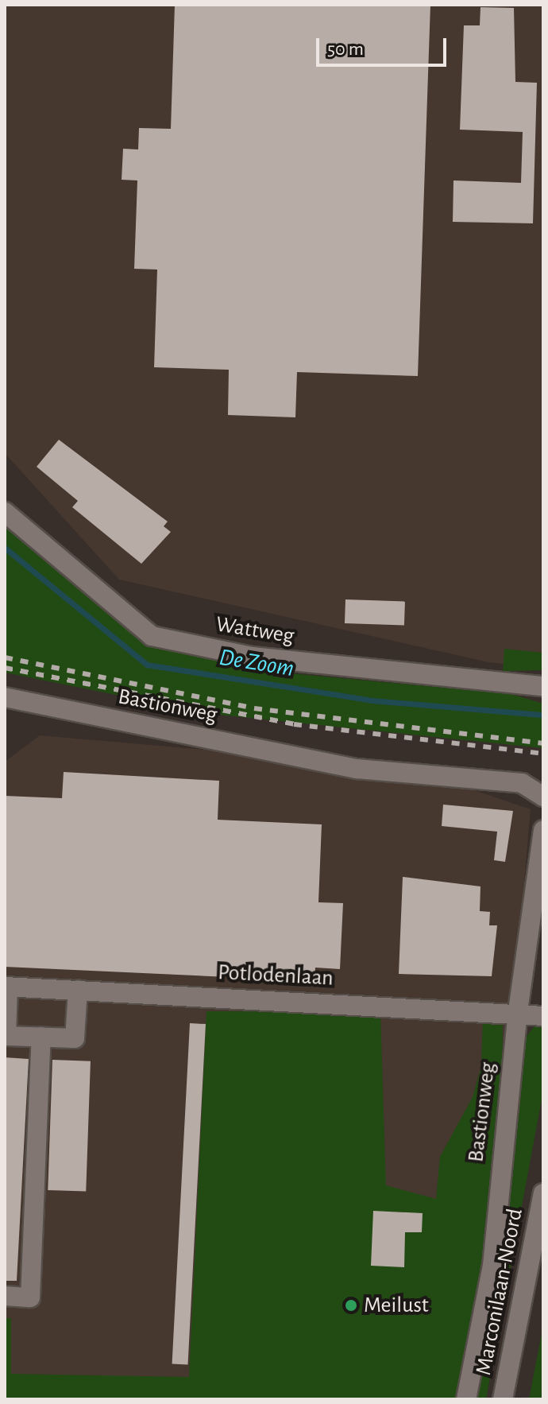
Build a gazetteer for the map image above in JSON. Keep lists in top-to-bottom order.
{
  "streets": {
    "street": [
      "Wattweg",
      "Bastionweg",
      "Potlodenlaan",
      "Marconilaan-Noord"
    ]
  },
  "crossings": [
    ["Bastionweg", "Potlodenlaan"]
  ],
  "water": ["De Zoom"],
  "places": ["Meilust"],
  "scale_bar": "50 m"
}
